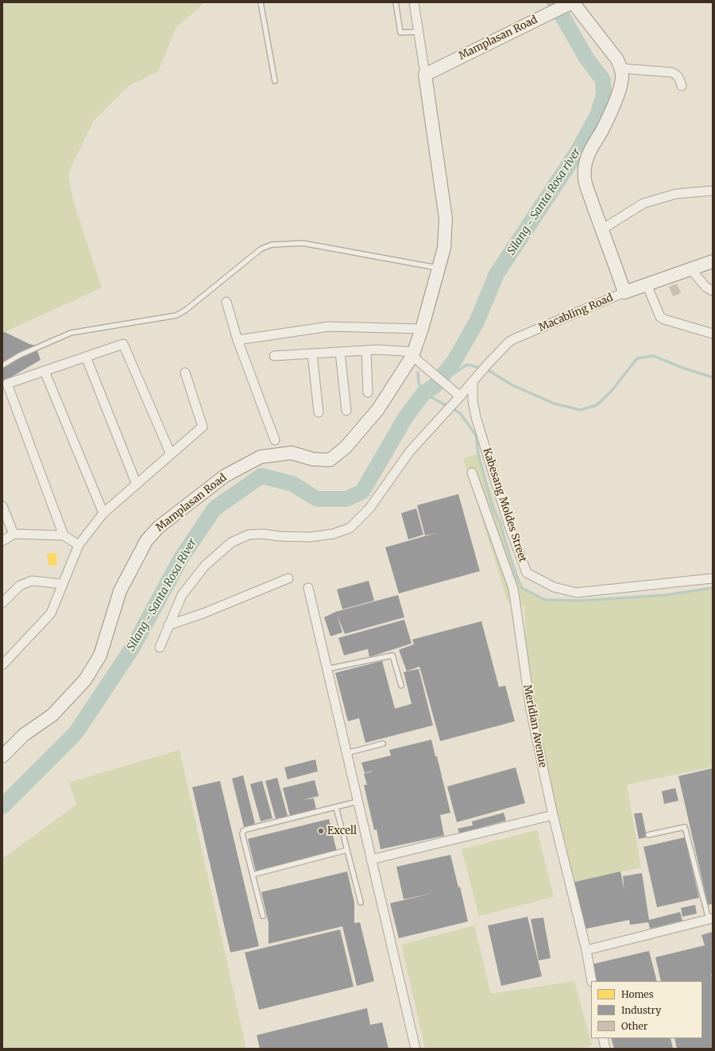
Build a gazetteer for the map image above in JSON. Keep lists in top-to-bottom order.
{
  "streets": {
    "street": [
      "Mamplasan Road",
      "Macabling Road",
      "Kabesang Moldes Street",
      "Meridian Avenue"
    ]
  },
  "crossings": [
    ["Macabling Road", "Kabesang Moldes Street"]
  ],
  "water": ["Silang - Santa Rosa river", "Silang - Santa Rosa River"],
  "places": ["Excell"],
  "legend": ["Homes", "Industry", "Other"]
}
